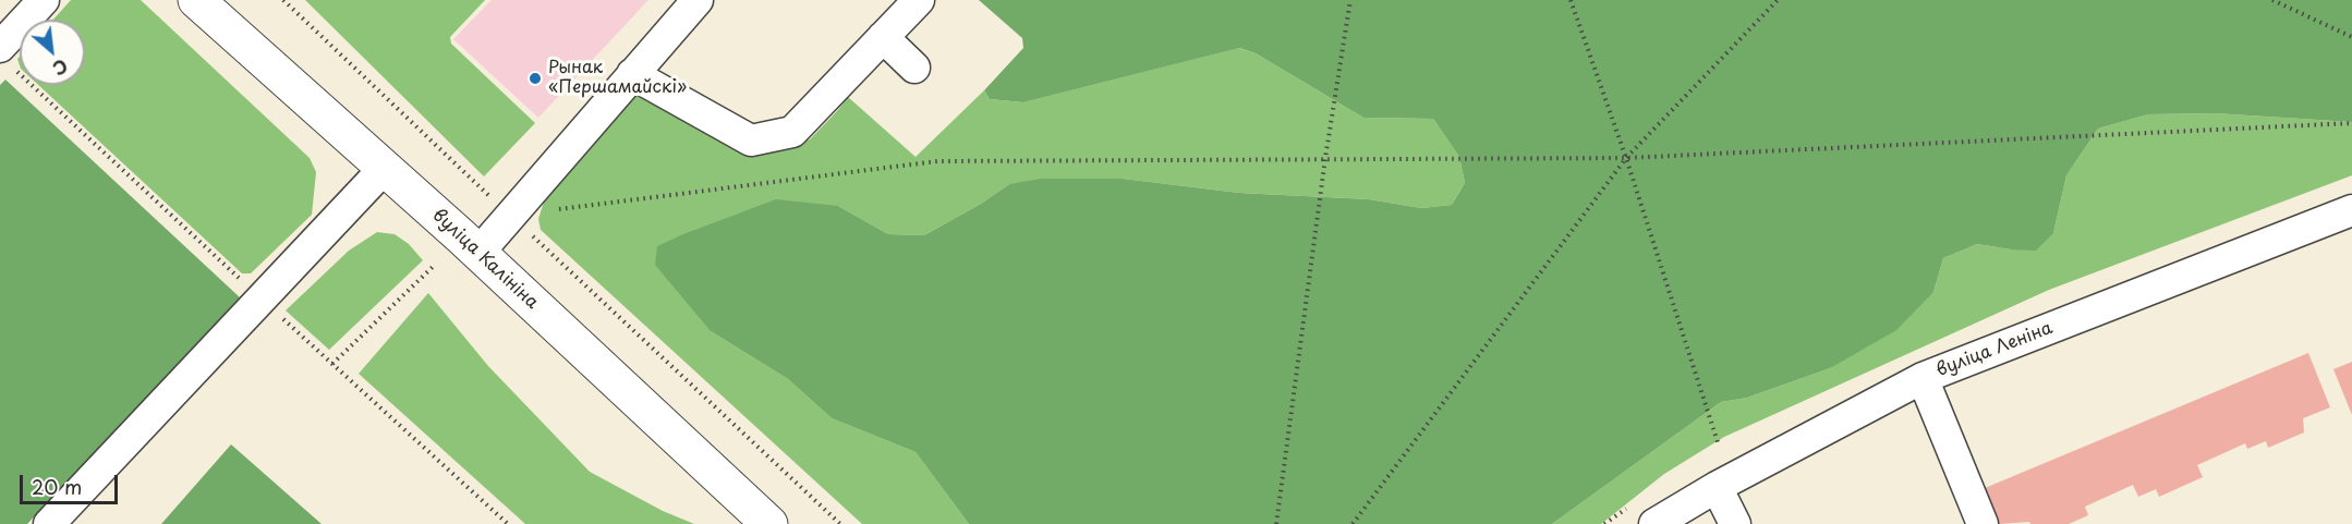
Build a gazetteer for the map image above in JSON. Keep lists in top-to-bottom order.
{
  "streets": {
    "main road": ["вуліца Калініна"],
    "street": ["вуліца Леніна"]
  },
  "places": ["Рынак «Першамайскі»"],
  "scale_bar": "20 m",
  "north": "bottom right"
}
